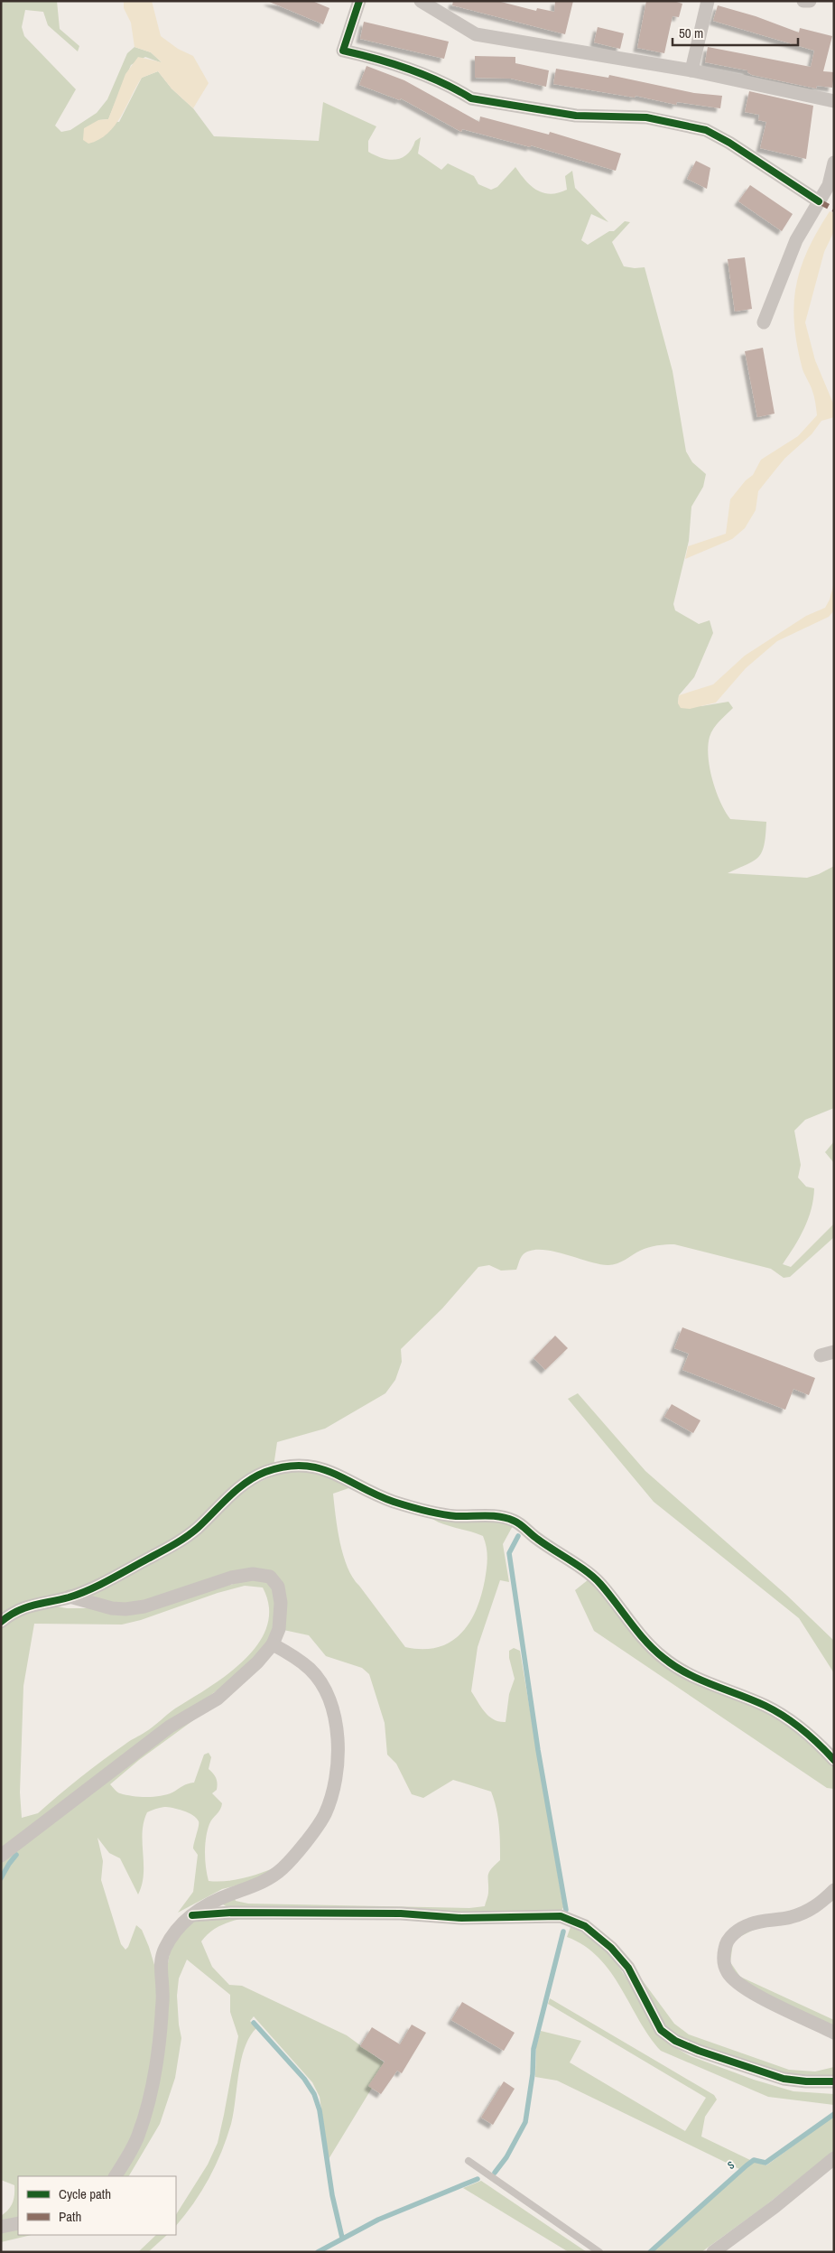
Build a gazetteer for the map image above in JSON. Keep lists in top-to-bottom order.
{
  "water": ["s"],
  "legend": ["Cycle path", "Path"],
  "scale_bar": "50 m"
}
